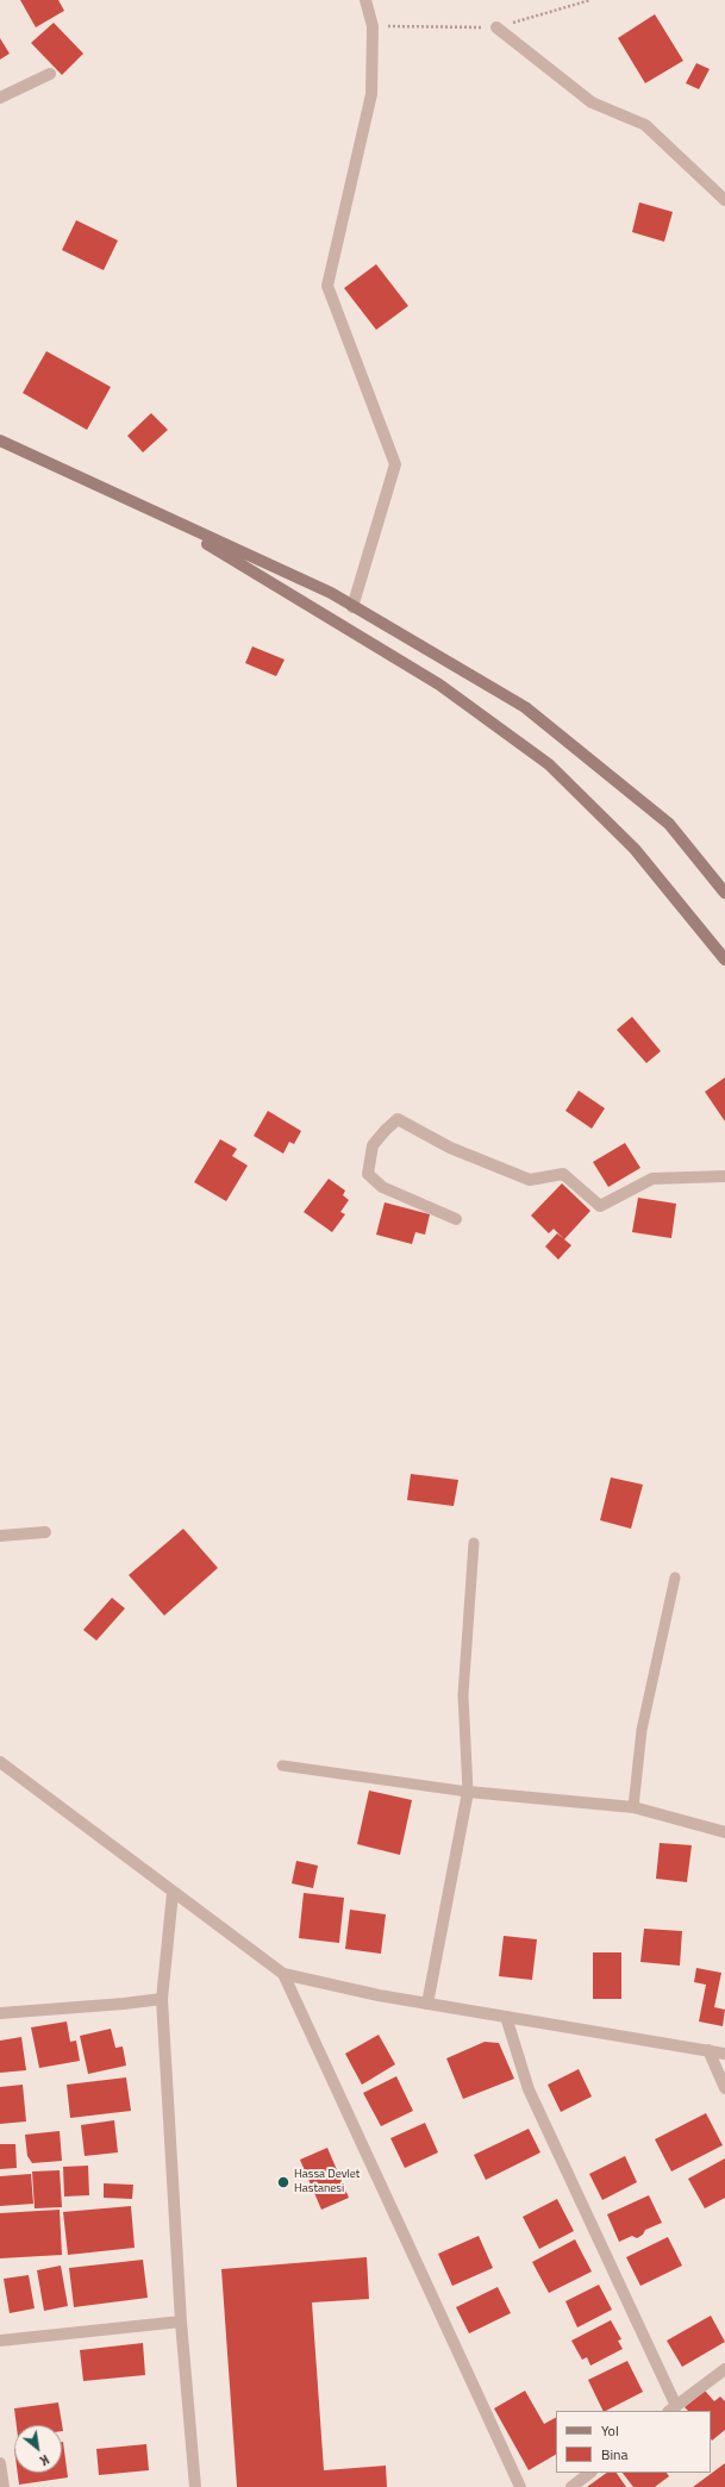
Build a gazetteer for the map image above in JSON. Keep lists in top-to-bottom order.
{
  "places": ["Hassa Devlet Hastanesi"],
  "legend": ["Yol", "Bina"],
  "north": "bottom right"
}
